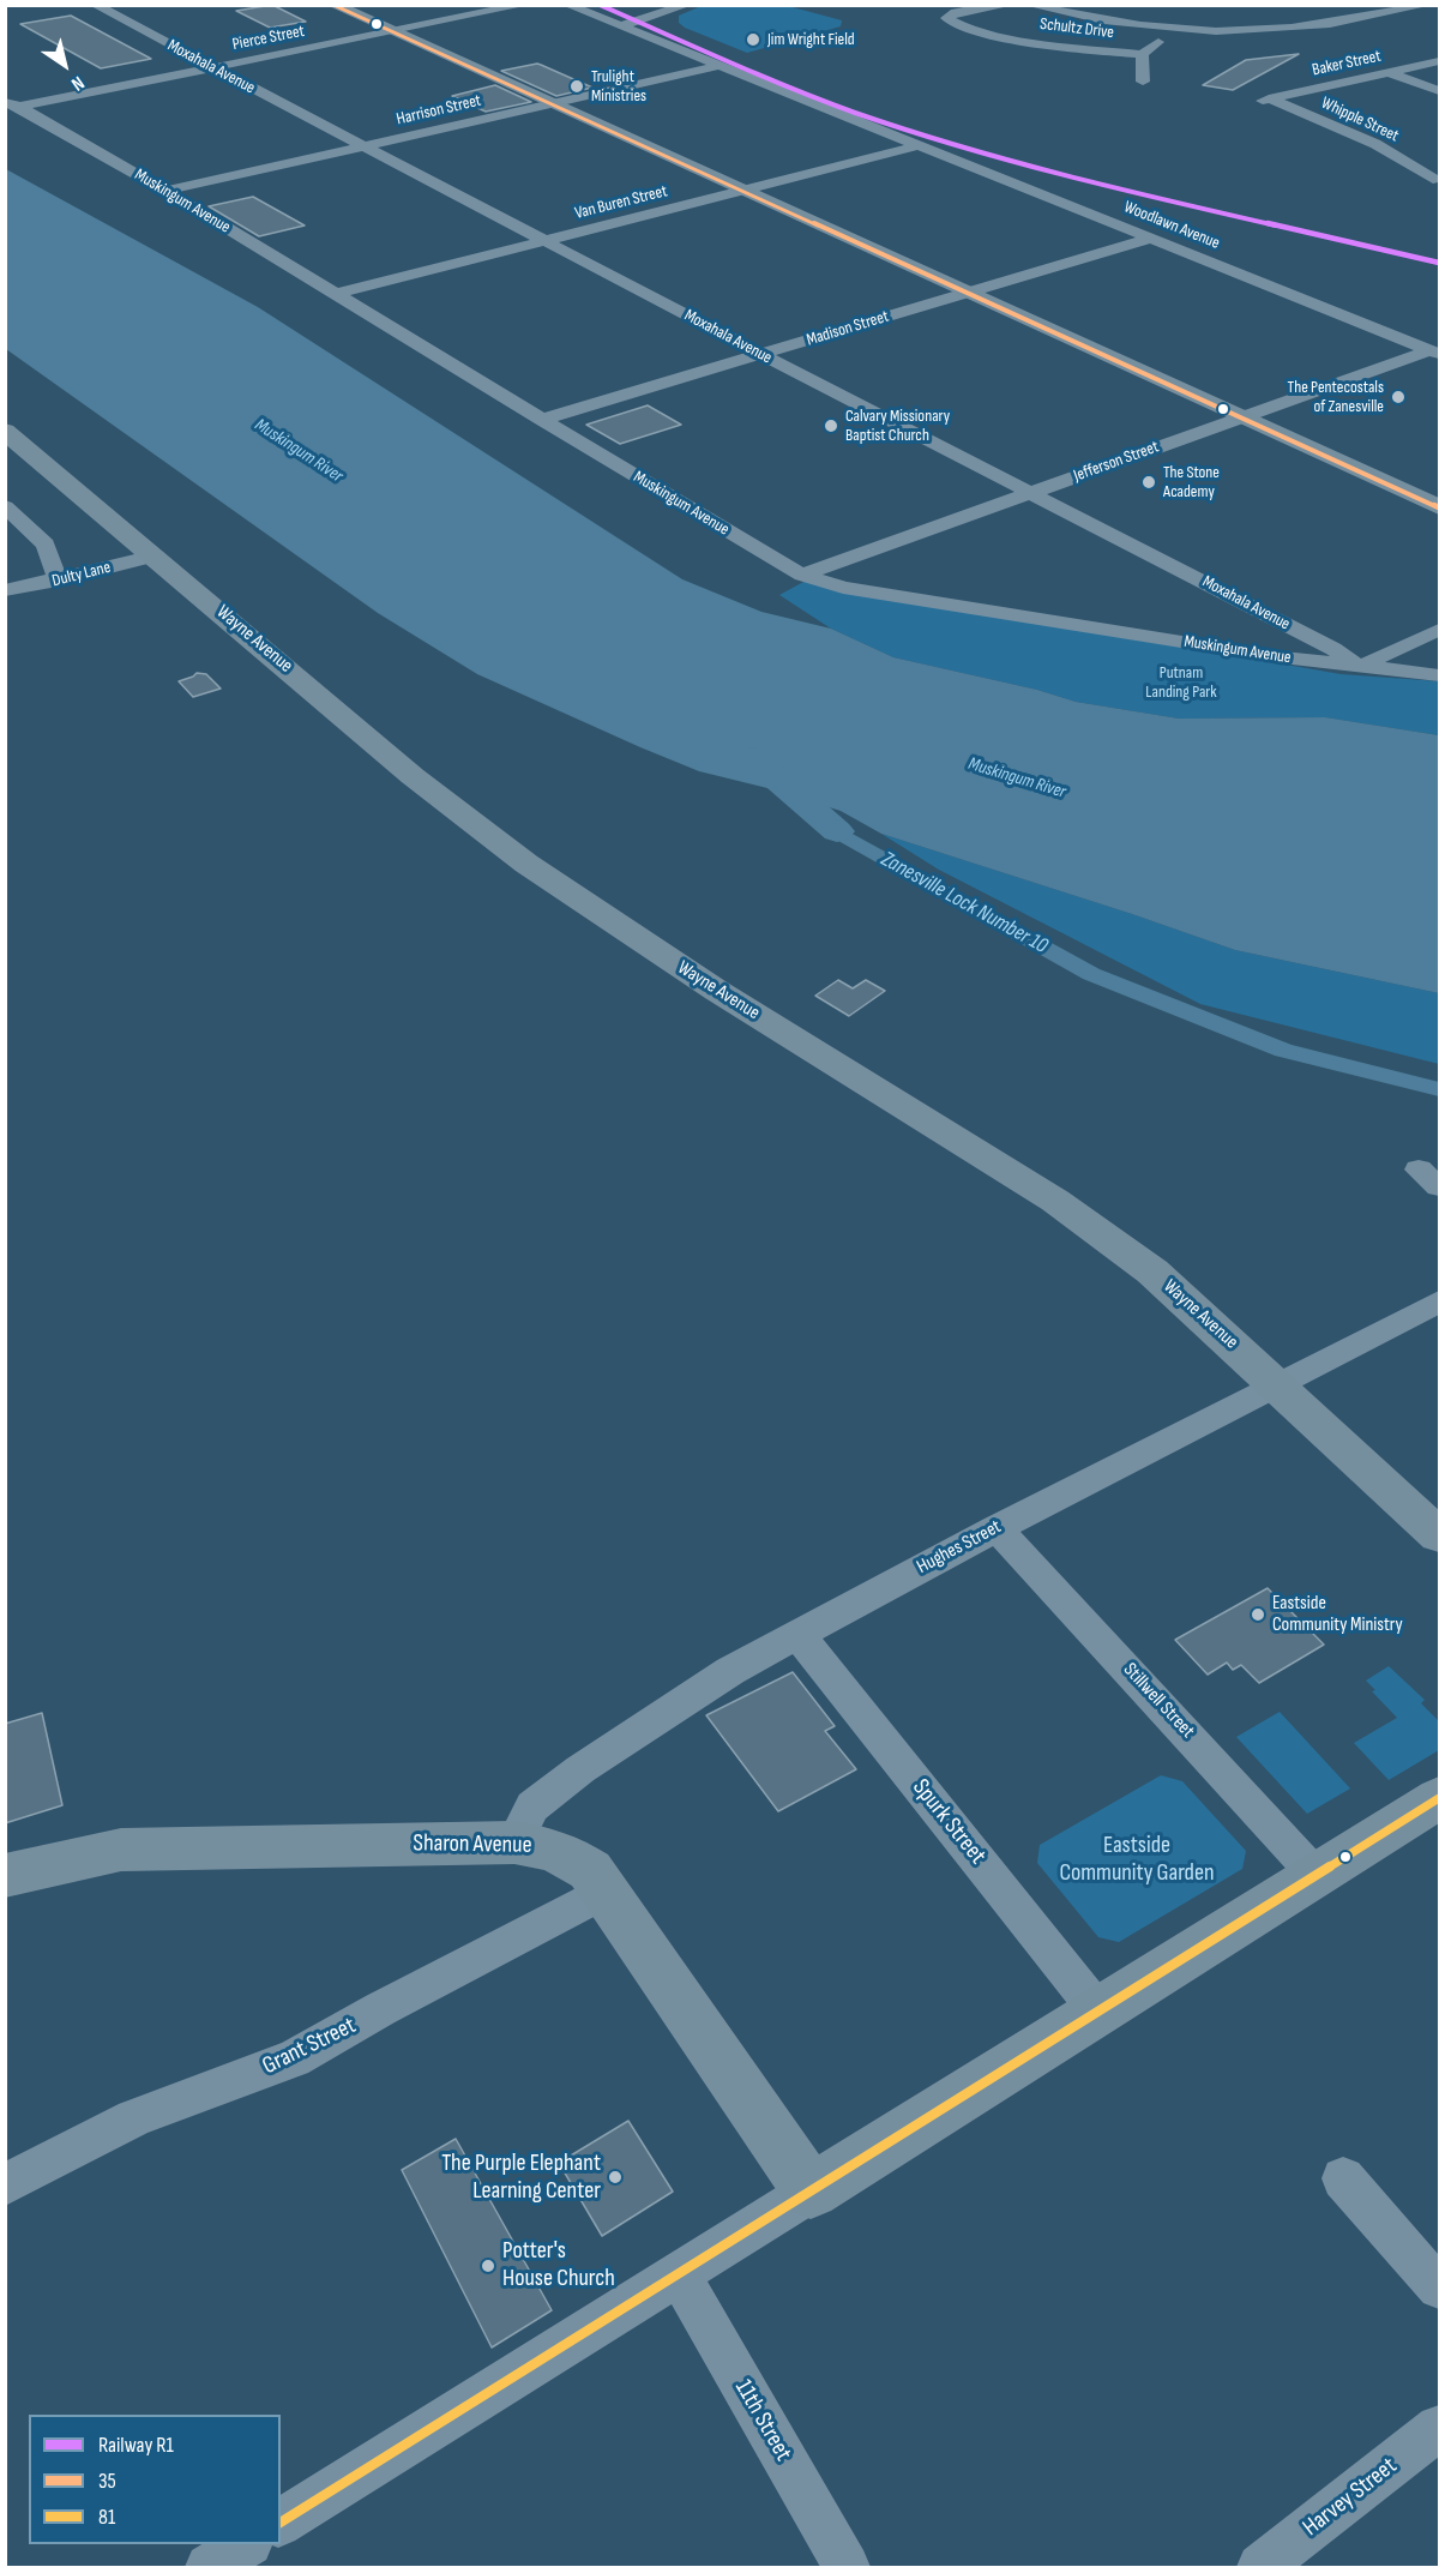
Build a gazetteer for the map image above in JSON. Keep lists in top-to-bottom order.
{
  "streets": {
    "main road": ["Wayne Avenue", "Sharon Avenue"],
    "street": [
      "Schultz Drive",
      "Pierce Street",
      "Baker Street",
      "Moxahala Avenue",
      "Harrison Street",
      "Whipple Street",
      "Muskingum Avenue",
      "Van Buren Street",
      "Woodlawn Avenue",
      "Madison Street",
      "Jefferson Street",
      "Dulty Lane",
      "Hughes Street",
      "Stillwell Street",
      "Spurk Street",
      "Grant Street",
      "11th Street",
      "Harvey Street"
    ]
  },
  "crossings": [
    ["Pierce Street", "Moxahala Avenue"],
    ["Pierce Street", "Muskingum Avenue"],
    ["Baker Street", "Whipple Street"],
    ["Moxahala Avenue", "Harrison Street"],
    ["Moxahala Avenue", "Muskingum Avenue"],
    ["Moxahala Avenue", "Van Buren Street"],
    ["Moxahala Avenue", "Madison Street"],
    ["Moxahala Avenue", "Jefferson Street"],
    ["Harrison Street", "Muskingum Avenue"],
    ["Harrison Street", "Woodlawn Avenue"],
    ["Muskingum Avenue", "Van Buren Street"],
    ["Muskingum Avenue", "Madison Street"],
    ["Muskingum Avenue", "Jefferson Street"],
    ["Van Buren Street", "Woodlawn Avenue"],
    ["Woodlawn Avenue", "Madison Street"],
    ["Woodlawn Avenue", "Jefferson Street"],
    ["Dulty Lane", "Wayne Avenue"],
    ["Wayne Avenue", "Hughes Street"],
    ["Hughes Street", "Stillwell Street"],
    ["Hughes Street", "Spurk Street"],
    ["Hughes Street", "Sharon Avenue"],
    ["Sharon Avenue", "Grant Street"]
  ],
  "water": ["Muskingum River", "Zanesville Lock Number 10"],
  "parks": ["Putnam Landing Park", "Eastside Community Garden"],
  "places": [
    "Jim Wright Field",
    "Trulight Ministries",
    "The Pentecostals of Zanesville",
    "Calvary Missionary Baptist Church",
    "The Stone Academy",
    "Eastside Community Ministry",
    "The Purple Elephant Learning Center",
    "Potter's House Church"
  ],
  "lines": ["rail line R1", "transit line 35", "transit line 81"],
  "legend": ["Railway R1", "35", "81"],
  "north": "bottom right"
}
